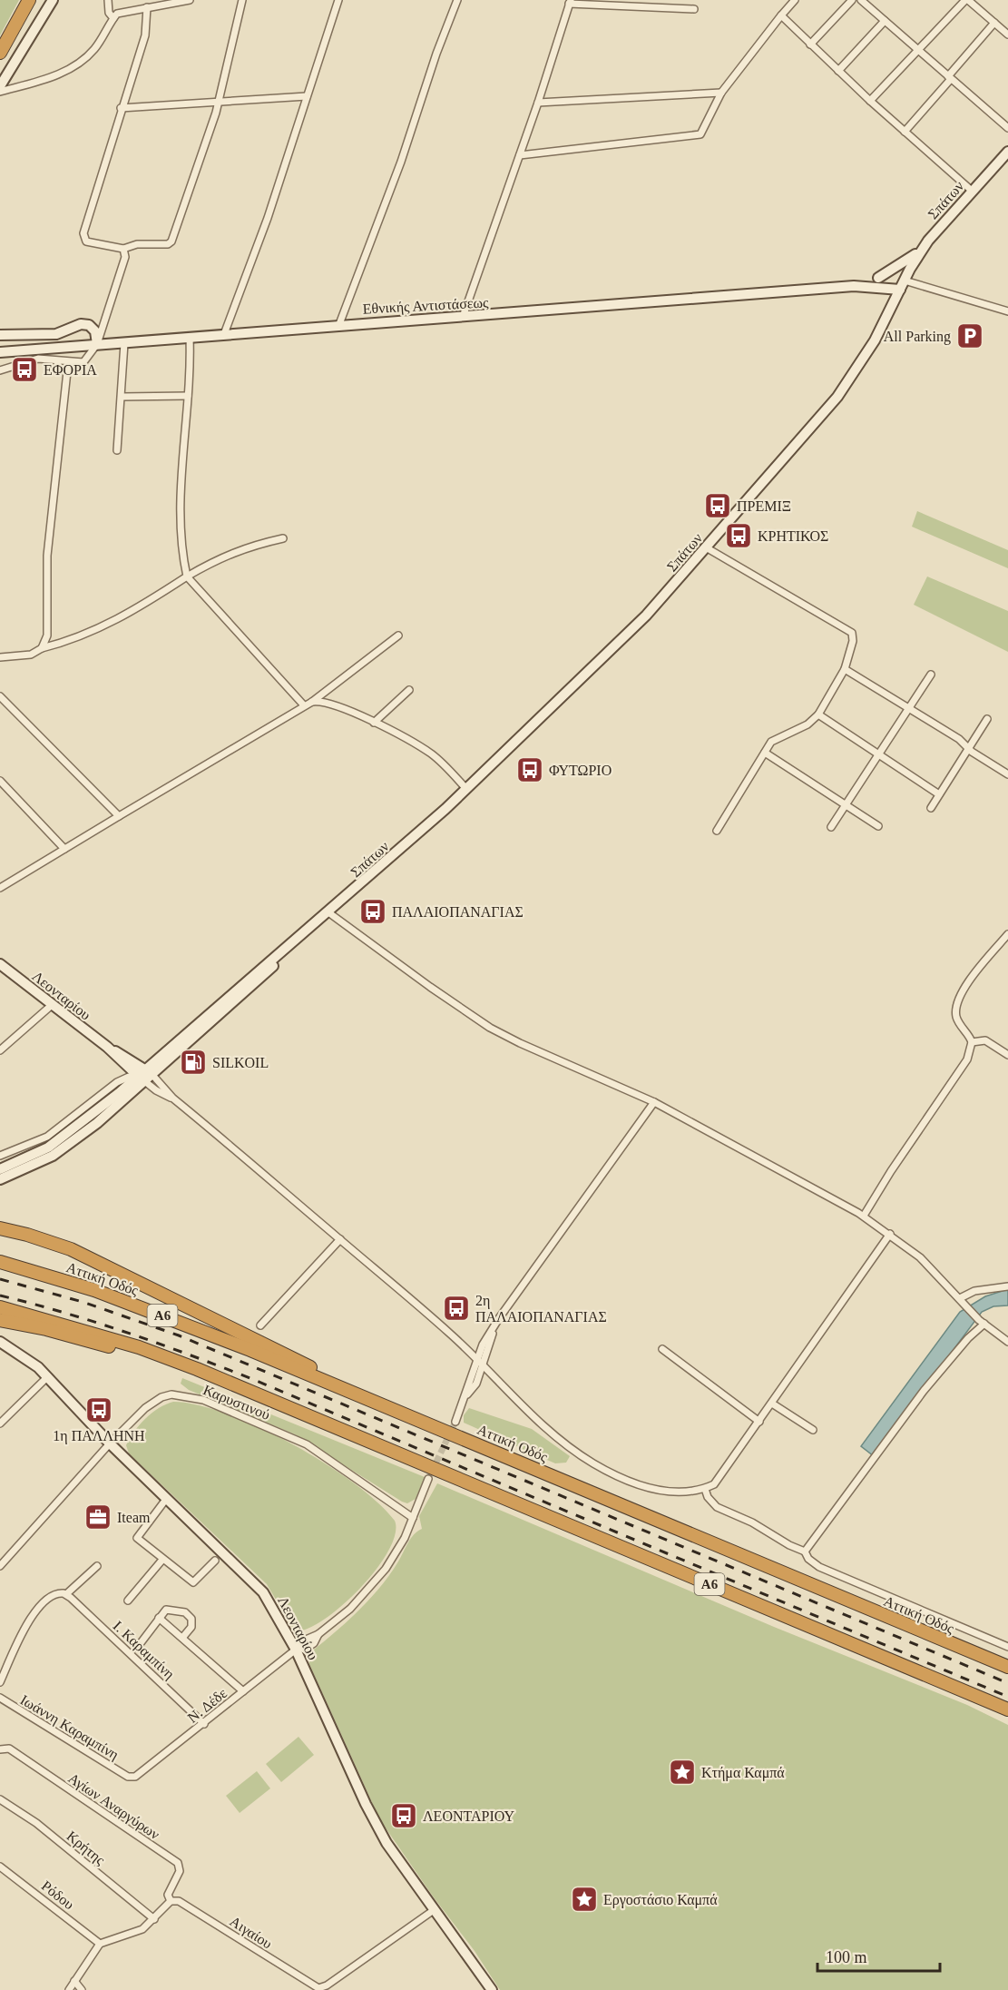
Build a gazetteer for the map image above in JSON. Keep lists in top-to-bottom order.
{
  "streets": {
    "highway": ["Αττική Οδός", "Α6"],
    "main road": ["Σπάτων", "Εθνικής Αντιστάσεως", "Λεονταρίου"],
    "street": [
      "Καρυστινού",
      "Ι. Καραμπίνη",
      "Ν. Δέδε",
      "Ιωάννη Καραμπίνη",
      "Αγίων Αναργύρων",
      "Κρήτης",
      "Ρόδου",
      "Αιγαίου"
    ]
  },
  "crossings": [
    ["Σπάτων", "Εθνικής Αντιστάσεως"],
    ["Σπάτων", "Λεονταρίου"],
    ["Λεονταρίου", "Καρυστινού"],
    ["Λεονταρίου", "Ν. Δέδε"],
    ["Λεονταρίου", "Αιγαίου"],
    ["Καρυστινού", "Ν. Δέδε"],
    ["Ι. Καραμπίνη", "Ν. Δέδε"],
    ["Ν. Δέδε", "Ιωάννη Καραμπίνη"],
    ["Αγίων Αναργύρων", "Αιγαίου"]
  ],
  "places": {
    "parking": ["All Parking"],
    "bus stop": [
      "ΕΦΟΡΙΑ",
      "ΠΡΕΜΙΞ",
      "ΚΡΗΤΙΚΟΣ",
      "ΦΥΤΩΡΙΟ",
      "ΠΑΛΑΙΟΠΑΝΑΓΙΑΣ",
      "2η ΠΑΛΑΙΟΠΑΝΑΓΙΑΣ",
      "1η ΠΑΛΛΗΝΗ",
      "ΛΕΟΝΤΑΡΙΟΥ"
    ],
    "fuel station": ["SILKOIL"],
    "office": ["Iteam"],
    "place": ["Kτήμα Καμπά", "Εργοστάσιο Καμπά"]
  },
  "scale_bar": "100 m"
}
